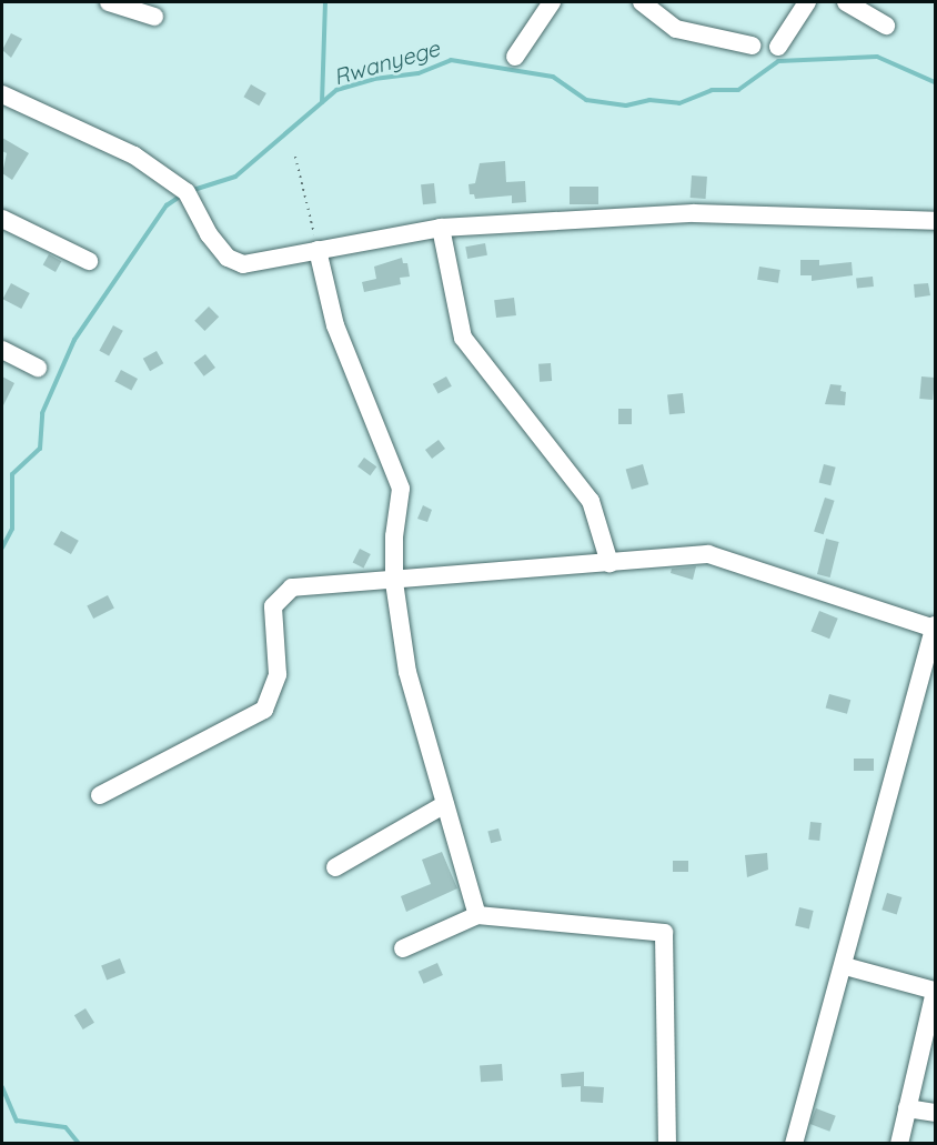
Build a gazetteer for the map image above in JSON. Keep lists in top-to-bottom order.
{
  "water": ["Rwanyege"]
}
